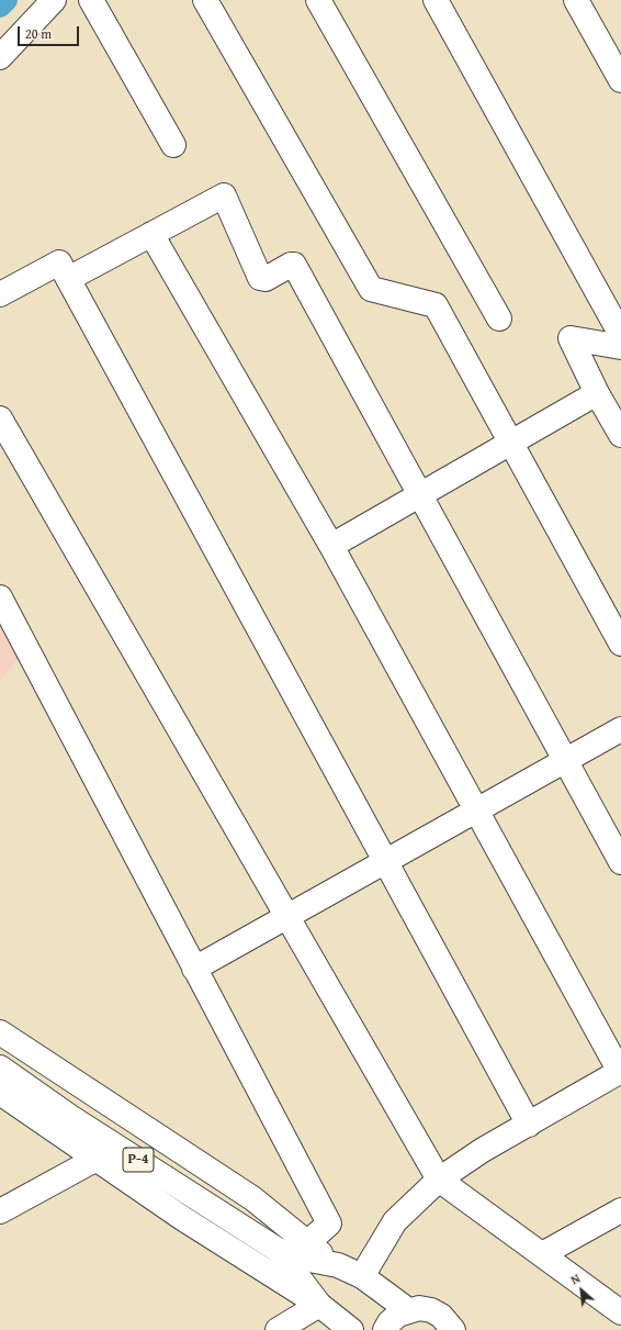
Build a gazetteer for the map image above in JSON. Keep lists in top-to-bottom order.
{
  "streets": {
    "street": ["P-4"]
  },
  "scale_bar": "20 m",
  "north": "top left"
}
